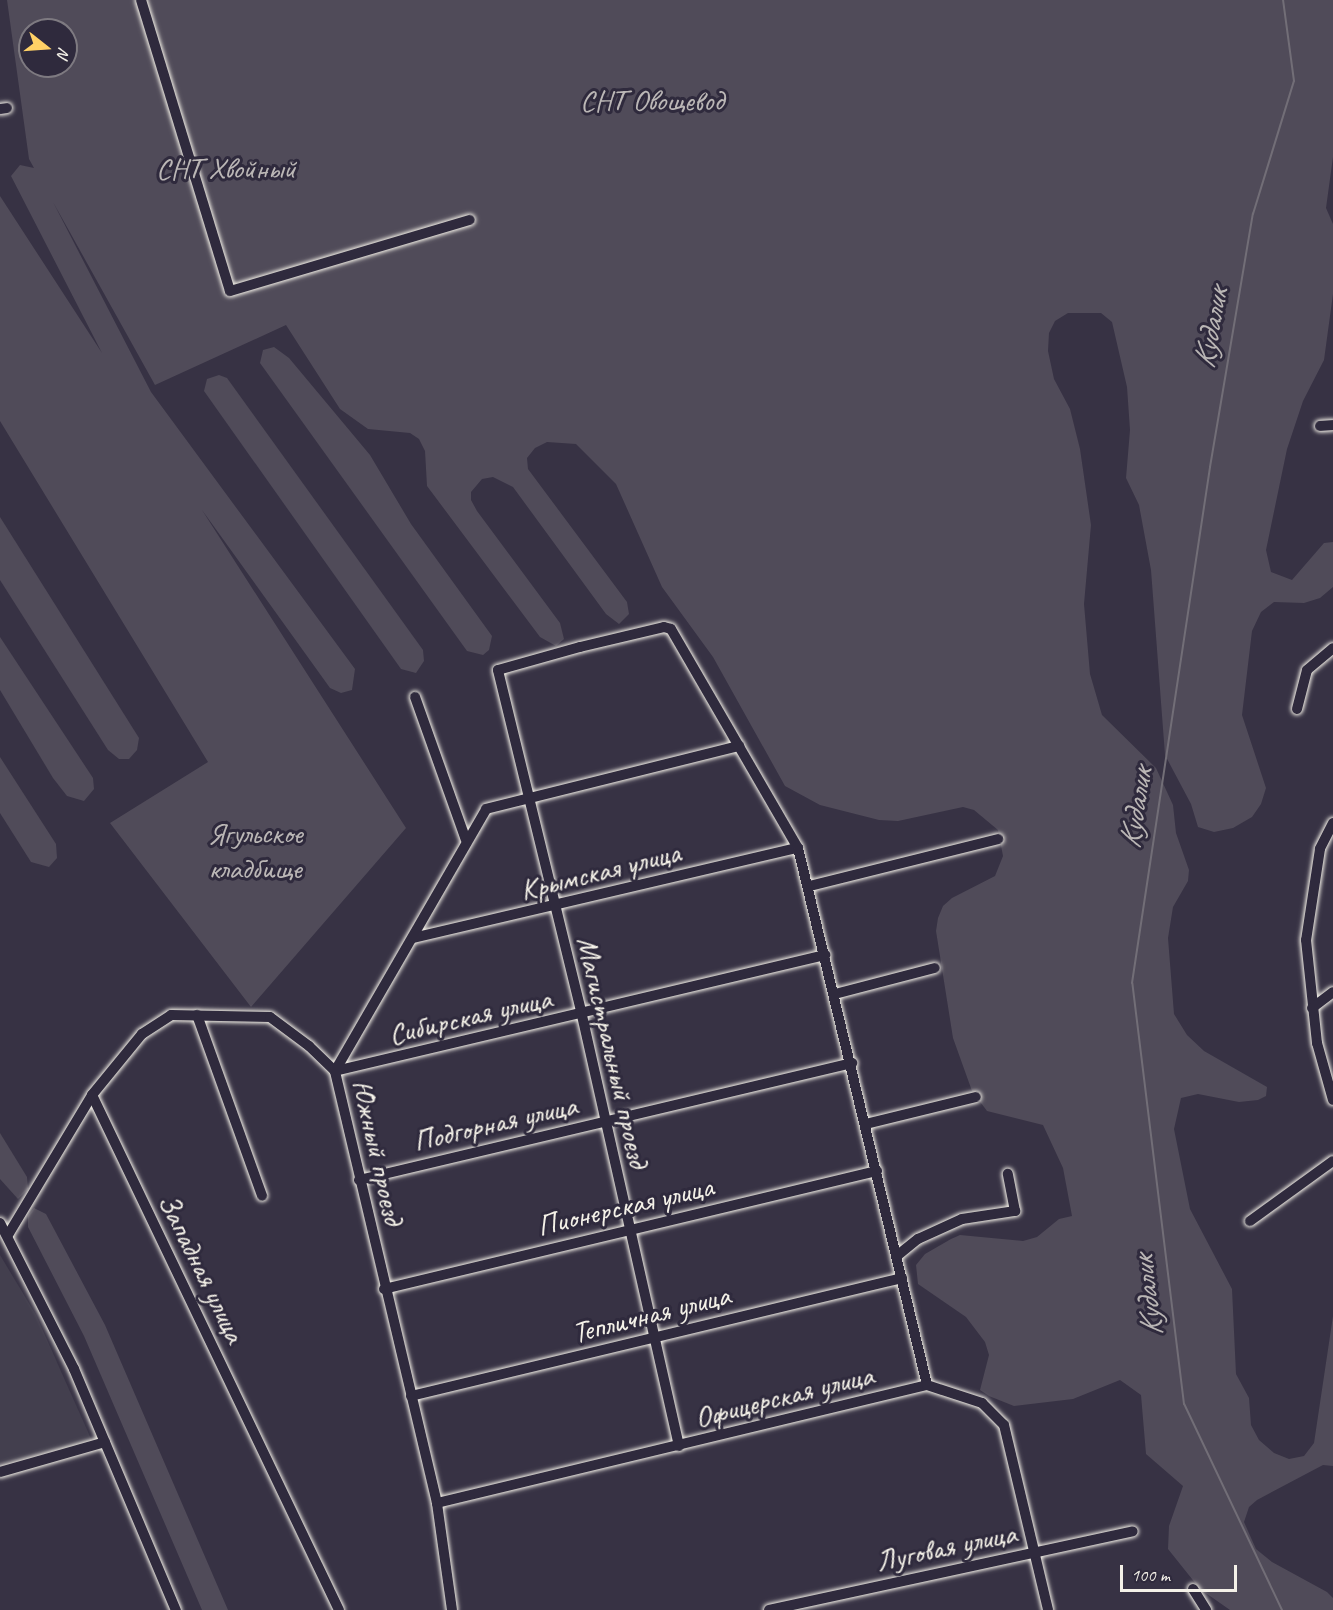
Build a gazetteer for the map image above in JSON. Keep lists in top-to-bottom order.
{
  "streets": {
    "street": [
      "Крымская улица",
      "Сибирская улица",
      "Магистральный проезд",
      "Подгорная улица",
      "Южный проезд",
      "Пионерская улица",
      "Западная улица",
      "Тепличная улица",
      "Офицерская улица",
      "Луговая улица"
    ]
  },
  "crossings": [
    ["Крымская улица", "Магистральный проезд"],
    ["Крымская улица", "Южный проезд"],
    ["Сибирская улица", "Магистральный проезд"],
    ["Сибирская улица", "Южный проезд"],
    ["Магистральный проезд", "Подгорная улица"],
    ["Магистральный проезд", "Южный проезд"],
    ["Магистральный проезд", "Пионерская улица"],
    ["Магистральный проезд", "Тепличная улица"],
    ["Магистральный проезд", "Офицерская улица"],
    ["Подгорная улица", "Южный проезд"],
    ["Южный проезд", "Пионерская улица"],
    ["Южный проезд", "Тепличная улица"],
    ["Южный проезд", "Офицерская улица"]
  ],
  "water": ["Кудалик"],
  "parks": ["СНТ Овощевод", "СНТ Хвойный", "Ягульское кладбище"],
  "scale_bar": "100 m",
  "north": "right"
}
